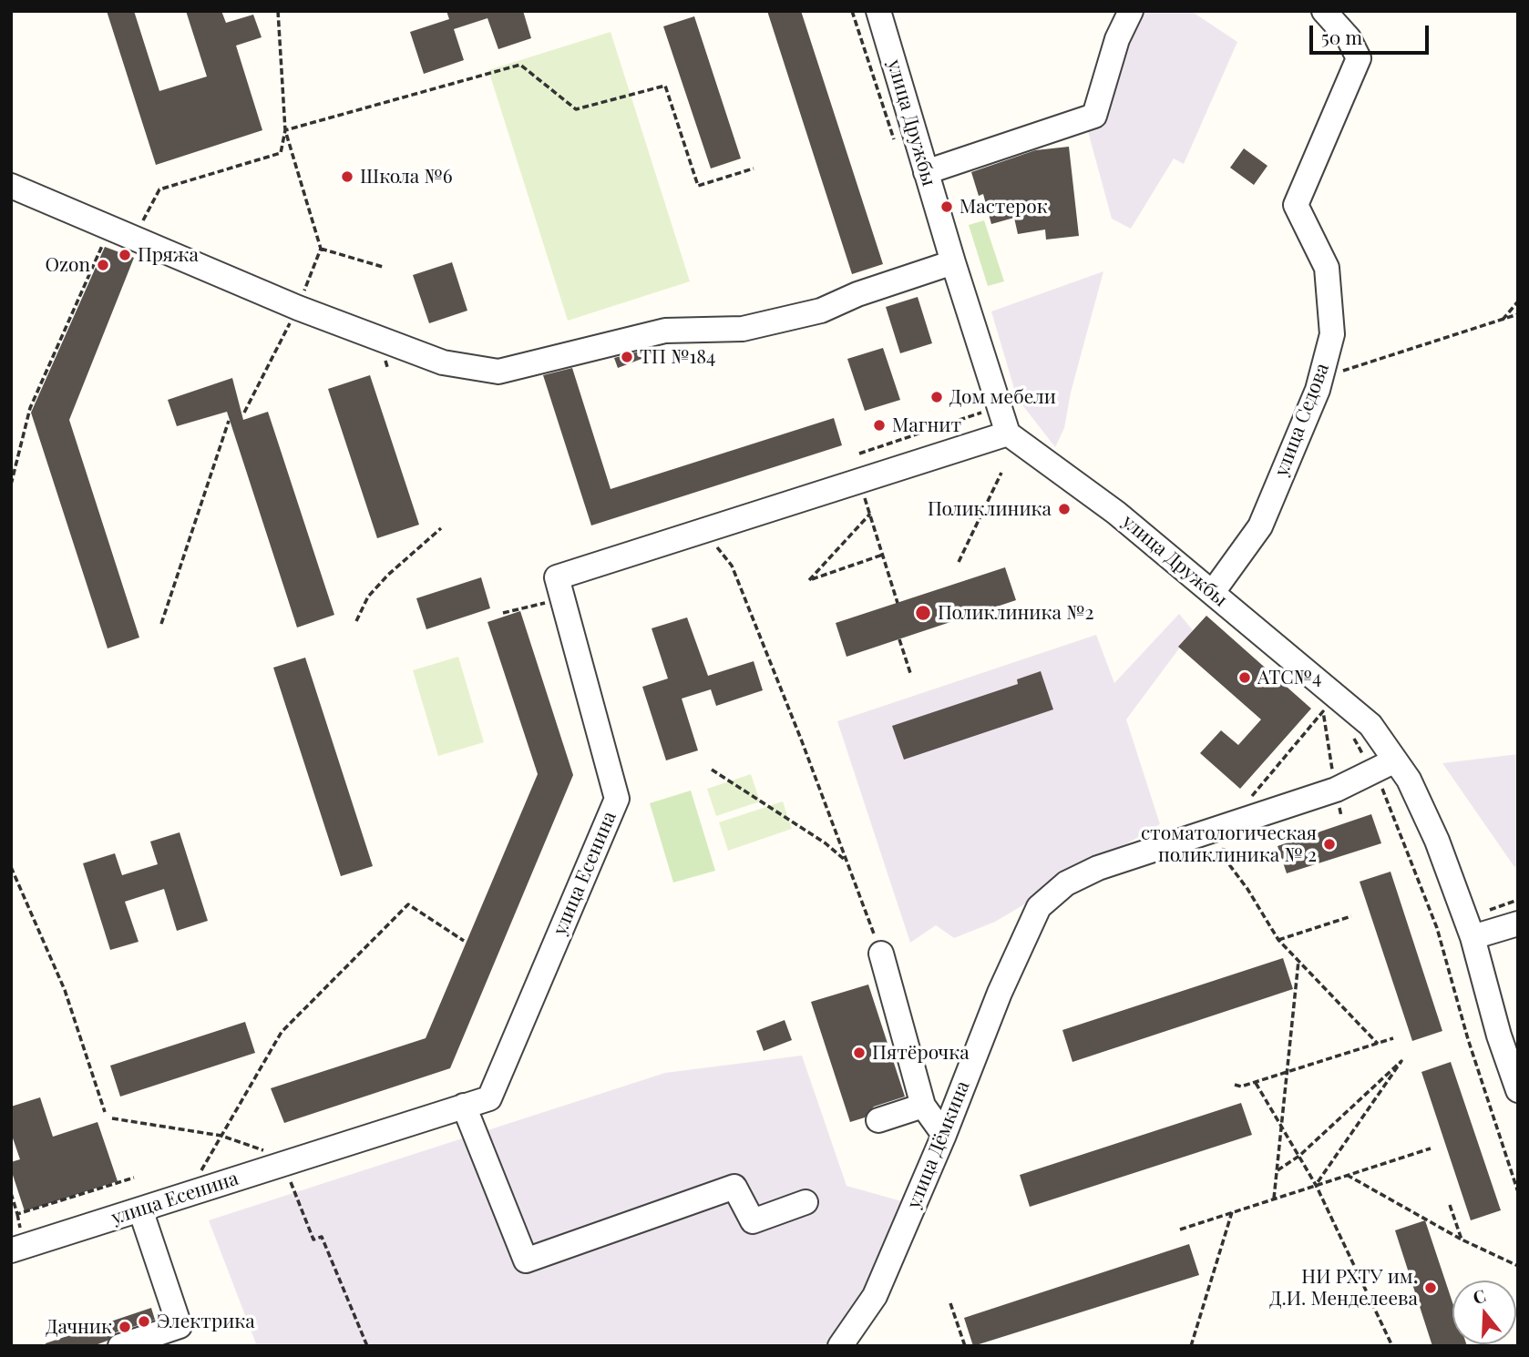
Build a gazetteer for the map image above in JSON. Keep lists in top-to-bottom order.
{
  "streets": {
    "street": [
      "улица Дружбы",
      "улица Седова",
      "улица Есенина",
      "улица Дёмкина"
    ]
  },
  "crossings": [
    ["улица Дружбы", "улица Седова"],
    ["улица Дружбы", "улица Есенина"],
    ["улица Дружбы", "улица Дёмкина"]
  ],
  "places": [
    "Школа №6",
    "Мастерок",
    "Пряжа",
    "Ozon",
    "ТП №184",
    "Дом мебели",
    "Магнит",
    "Поликлиника",
    "Поликлиника №2",
    "АТС№4",
    "стоматологическая поликлиника № 2",
    "Пятёрочка",
    "НИ РХТУ им. Д.И. Менделеева",
    "Электрика",
    "Дачник"
  ],
  "scale_bar": "50 m",
  "north": "top"
}
